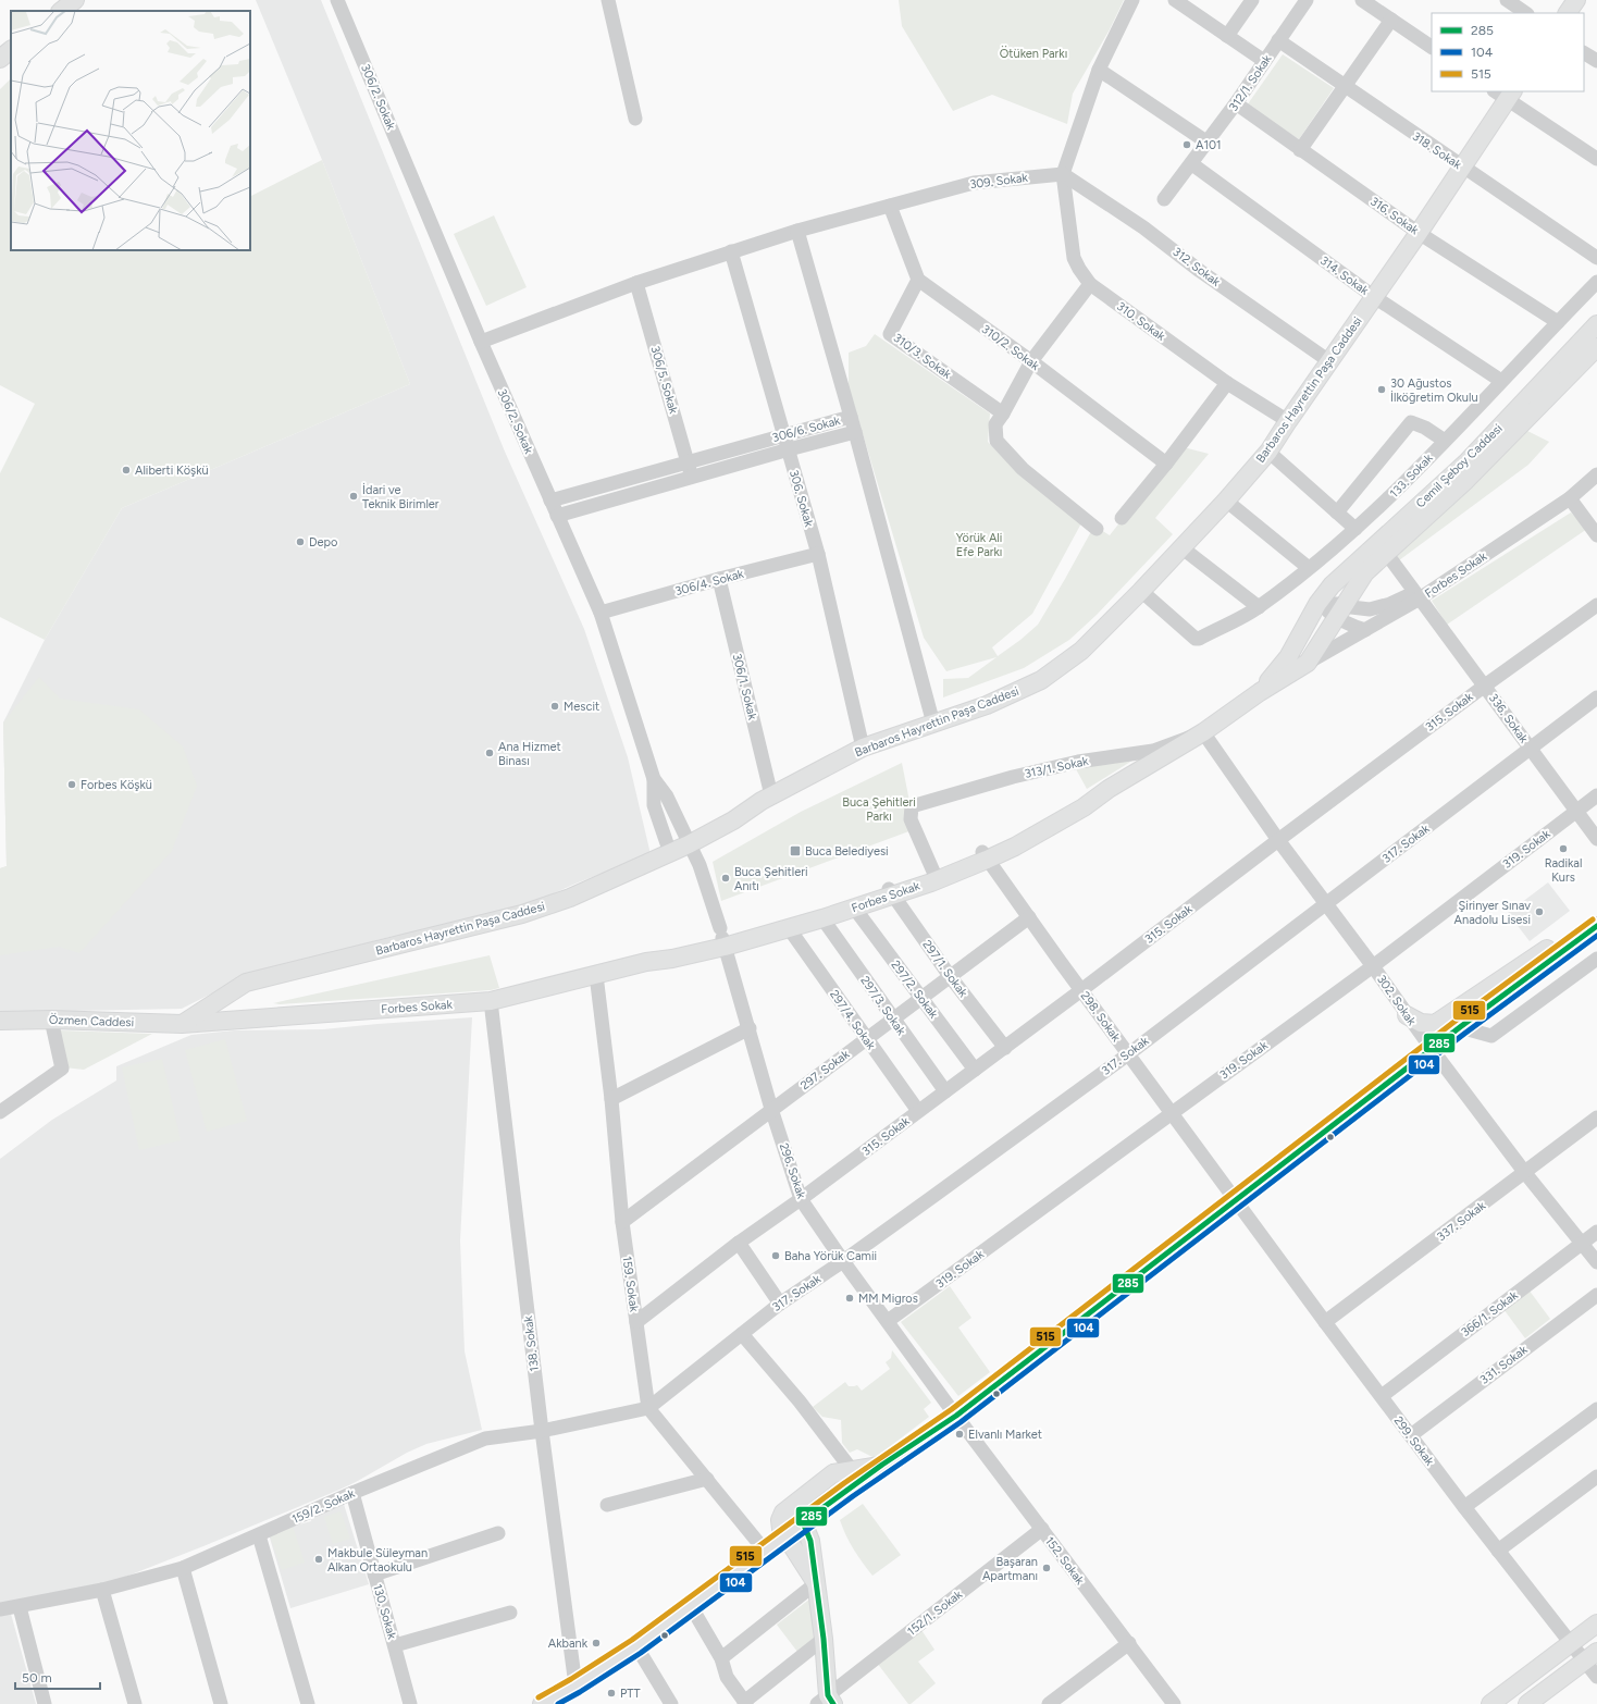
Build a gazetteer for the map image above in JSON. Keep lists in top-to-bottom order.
{
  "streets": {
    "main road": [
      "Barbaros Hayrettin Paşa Caddesi",
      "Cemil Şeboy Caddesi",
      "Forbes Sokak",
      "Özmen Caddesi"
    ],
    "street": [
      "312/1. Sokak",
      "306/2. Sokak",
      "318. Sokak",
      "309. Sokak",
      "316. Sokak",
      "312. Sokak",
      "314. Sokak",
      "310. Sokak",
      "310/2. Sokak",
      "310/3. Sokak",
      "306/5. Sokak",
      "306/6. Sokak",
      "133. Sokak",
      "306. Sokak",
      "306/4. Sokak",
      "306/1. Sokak",
      "315. Sokak",
      "336. Sokak",
      "313/1. Sokak",
      "317. Sokak",
      "319. Sokak",
      "297/1. Sokak",
      "297/2. Sokak",
      "302. Sokak",
      "297/3. Sokak",
      "298. Sokak",
      "297/4. Sokak",
      "297. Sokak",
      "296. Sokak",
      "337. Sokak",
      "159. Sokak",
      "366/1. Sokak",
      "138. Sokak",
      "331. Sokak",
      "299. Sokak",
      "159/2. Sokak",
      "152. Sokak",
      "130. Sokak",
      "152/1. Sokak"
    ]
  },
  "crossings": [
    ["312/1. Sokak", "318. Sokak"],
    ["312/1. Sokak", "316. Sokak"],
    ["312/1. Sokak", "314. Sokak"],
    ["306/2. Sokak", "309. Sokak"],
    ["306/2. Sokak", "Barbaros Hayrettin Paşa Caddesi"],
    ["306/2. Sokak", "306/6. Sokak"],
    ["306/2. Sokak", "Forbes Sokak"],
    ["306/2. Sokak", "306/4. Sokak"],
    ["306/2. Sokak", "296. Sokak"],
    ["318. Sokak", "Barbaros Hayrettin Paşa Caddesi"],
    ["309. Sokak", "312. Sokak"],
    ["309. Sokak", "310. Sokak"],
    ["309. Sokak", "306/5. Sokak"],
    ["309. Sokak", "306. Sokak"],
    ["316. Sokak", "Barbaros Hayrettin Paşa Caddesi"],
    ["316. Sokak", "133. Sokak"],
    ["312. Sokak", "310. Sokak"],
    ["312. Sokak", "Barbaros Hayrettin Paşa Caddesi"],
    ["314. Sokak", "Barbaros Hayrettin Paşa Caddesi"],
    ["314. Sokak", "133. Sokak"],
    ["310. Sokak", "Barbaros Hayrettin Paşa Caddesi"],
    ["310/2. Sokak", "310/3. Sokak"],
    ["306/5. Sokak", "306/6. Sokak"],
    ["Barbaros Hayrettin Paşa Caddesi", "133. Sokak"],
    ["Barbaros Hayrettin Paşa Caddesi", "306. Sokak"],
    ["Barbaros Hayrettin Paşa Caddesi", "Forbes Sokak"],
    ["Barbaros Hayrettin Paşa Caddesi", "306/1. Sokak"],
    ["Barbaros Hayrettin Paşa Caddesi", "Özmen Caddesi"],
    ["306/6. Sokak", "306. Sokak"],
    ["Cemil Şeboy Caddesi", "Forbes Sokak"],
    ["306. Sokak", "306/4. Sokak"],
    ["Forbes Sokak", "336. Sokak"],
    ["Forbes Sokak", "313/1. Sokak"],
    ["Forbes Sokak", "297/1. Sokak"],
    ["Forbes Sokak", "297/2. Sokak"],
    ["Forbes Sokak", "302. Sokak"],
    ["Forbes Sokak", "297/3. Sokak"],
    ["Forbes Sokak", "298. Sokak"],
    ["Forbes Sokak", "297/4. Sokak"],
    ["Forbes Sokak", "Özmen Caddesi"],
    ["Forbes Sokak", "296. Sokak"],
    ["Forbes Sokak", "159. Sokak"],
    ["Forbes Sokak", "138. Sokak"],
    ["306/4. Sokak", "306/1. Sokak"],
    ["315. Sokak", "336. Sokak"],
    ["315. Sokak", "297/1. Sokak"],
    ["315. Sokak", "297/2. Sokak"],
    ["315. Sokak", "302. Sokak"],
    ["315. Sokak", "297/3. Sokak"],
    ["315. Sokak", "298. Sokak"],
    ["315. Sokak", "297/4. Sokak"],
    ["315. Sokak", "296. Sokak"],
    ["315. Sokak", "159. Sokak"],
    ["336. Sokak", "317. Sokak"],
    ["336. Sokak", "319. Sokak"],
    ["313/1. Sokak", "302. Sokak"],
    ["317. Sokak", "302. Sokak"],
    ["317. Sokak", "298. Sokak"],
    ["317. Sokak", "296. Sokak"],
    ["317. Sokak", "159. Sokak"],
    ["317. Sokak", "159/2. Sokak"],
    ["319. Sokak", "302. Sokak"],
    ["319. Sokak", "298. Sokak"],
    ["319. Sokak", "296. Sokak"],
    ["297/1. Sokak", "297. Sokak"],
    ["297/2. Sokak", "297. Sokak"],
    ["302. Sokak", "337. Sokak"],
    ["302. Sokak", "366/1. Sokak"],
    ["297/3. Sokak", "297. Sokak"],
    ["298. Sokak", "297. Sokak"],
    ["298. Sokak", "299. Sokak"],
    ["297/4. Sokak", "297. Sokak"],
    ["297. Sokak", "296. Sokak"],
    ["297. Sokak", "159. Sokak"],
    ["296. Sokak", "152. Sokak"],
    ["337. Sokak", "299. Sokak"],
    ["159. Sokak", "159/2. Sokak"],
    ["366/1. Sokak", "299. Sokak"],
    ["138. Sokak", "159/2. Sokak"],
    ["331. Sokak", "299. Sokak"],
    ["159/2. Sokak", "130. Sokak"],
    ["152. Sokak", "152/1. Sokak"]
  ],
  "parks": ["Ötüken Parkı", "Yörük Ali Efe Parkı", "Buca Şehitleri Parkı"],
  "places": {
    "other": [
      "A101",
      "30 Ağustos İlköğretim Okulu",
      "Aliberti Köşkü",
      "İdari ve Teknik Birimler",
      "Depo",
      "Mescit",
      "Ana Hizmet Binası",
      "Forbes Köşkü",
      "Radikal Kurs",
      "Buca Şehitleri Anıtı",
      "Şirinyer Sınav Anadolu Lisesi",
      "Baha Yörük Camii",
      "MM Migros",
      "Elvanlı Market",
      "Makbule Süleyman Alkan Ortaokulu",
      "Başaran Apartmanı",
      "Akbank",
      "PTT"
    ],
    "transit": ["Buca Belediyesi"]
  },
  "lines": ["transit line 515", "transit line 285", "transit line 104"],
  "legend": ["285", "104", "515"],
  "scale_bar": "50 m"
}
